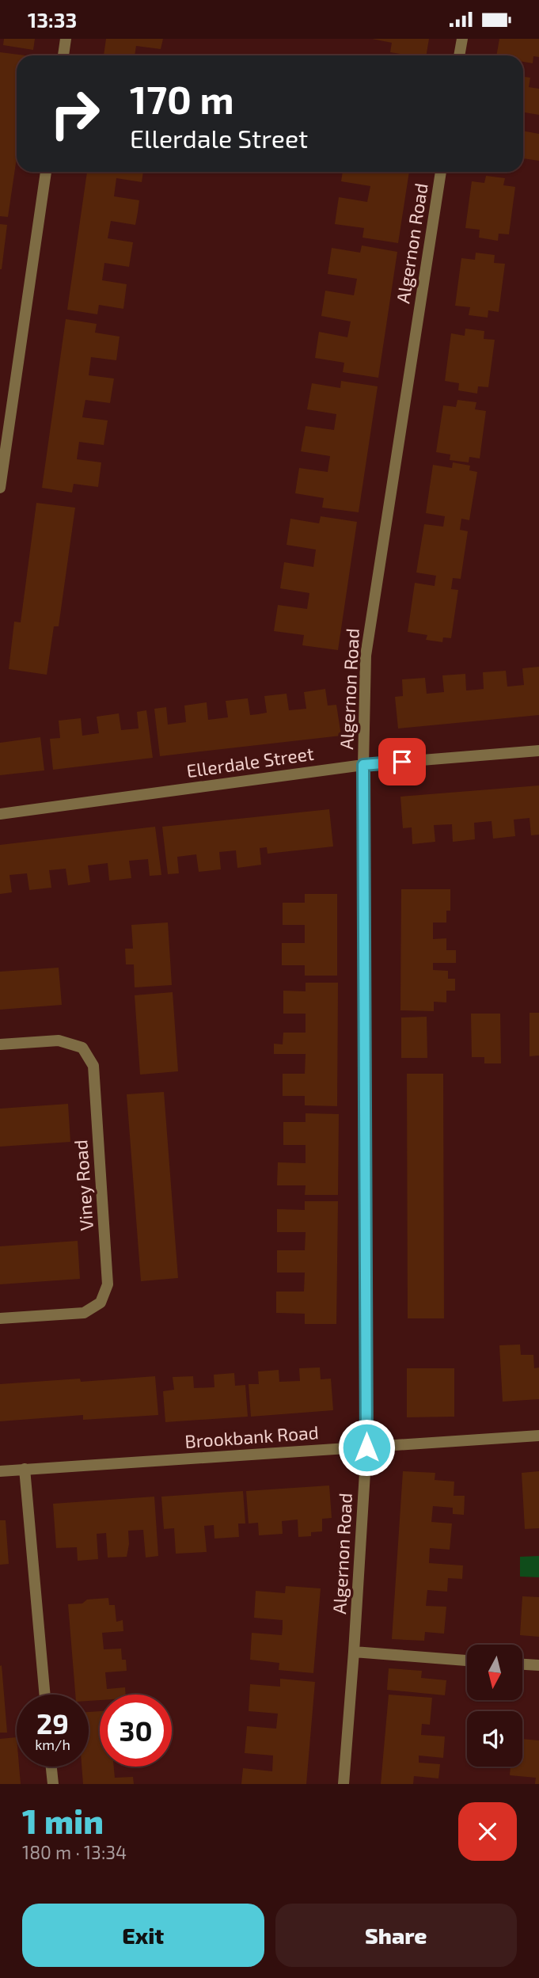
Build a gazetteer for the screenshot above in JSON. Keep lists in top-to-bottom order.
{
  "streets": {
    "street": [
      "Algernon Road",
      "Ellerdale Street",
      "Viney Road",
      "Brookbank Road"
    ]
  },
  "crossings": [
    ["Algernon Road", "Ellerdale Street"],
    ["Algernon Road", "Brookbank Road"]
  ],
  "north": "bottom",
  "page": {
    "status": "13:33",
    "turn": ["170 m", "Ellerdale Street"],
    "speed": "29 km/h",
    "limit": "30",
    "heading": ["1 min", "180 m · 13:34"],
    "buttons": ["Exit", "Share"]
  }
}
